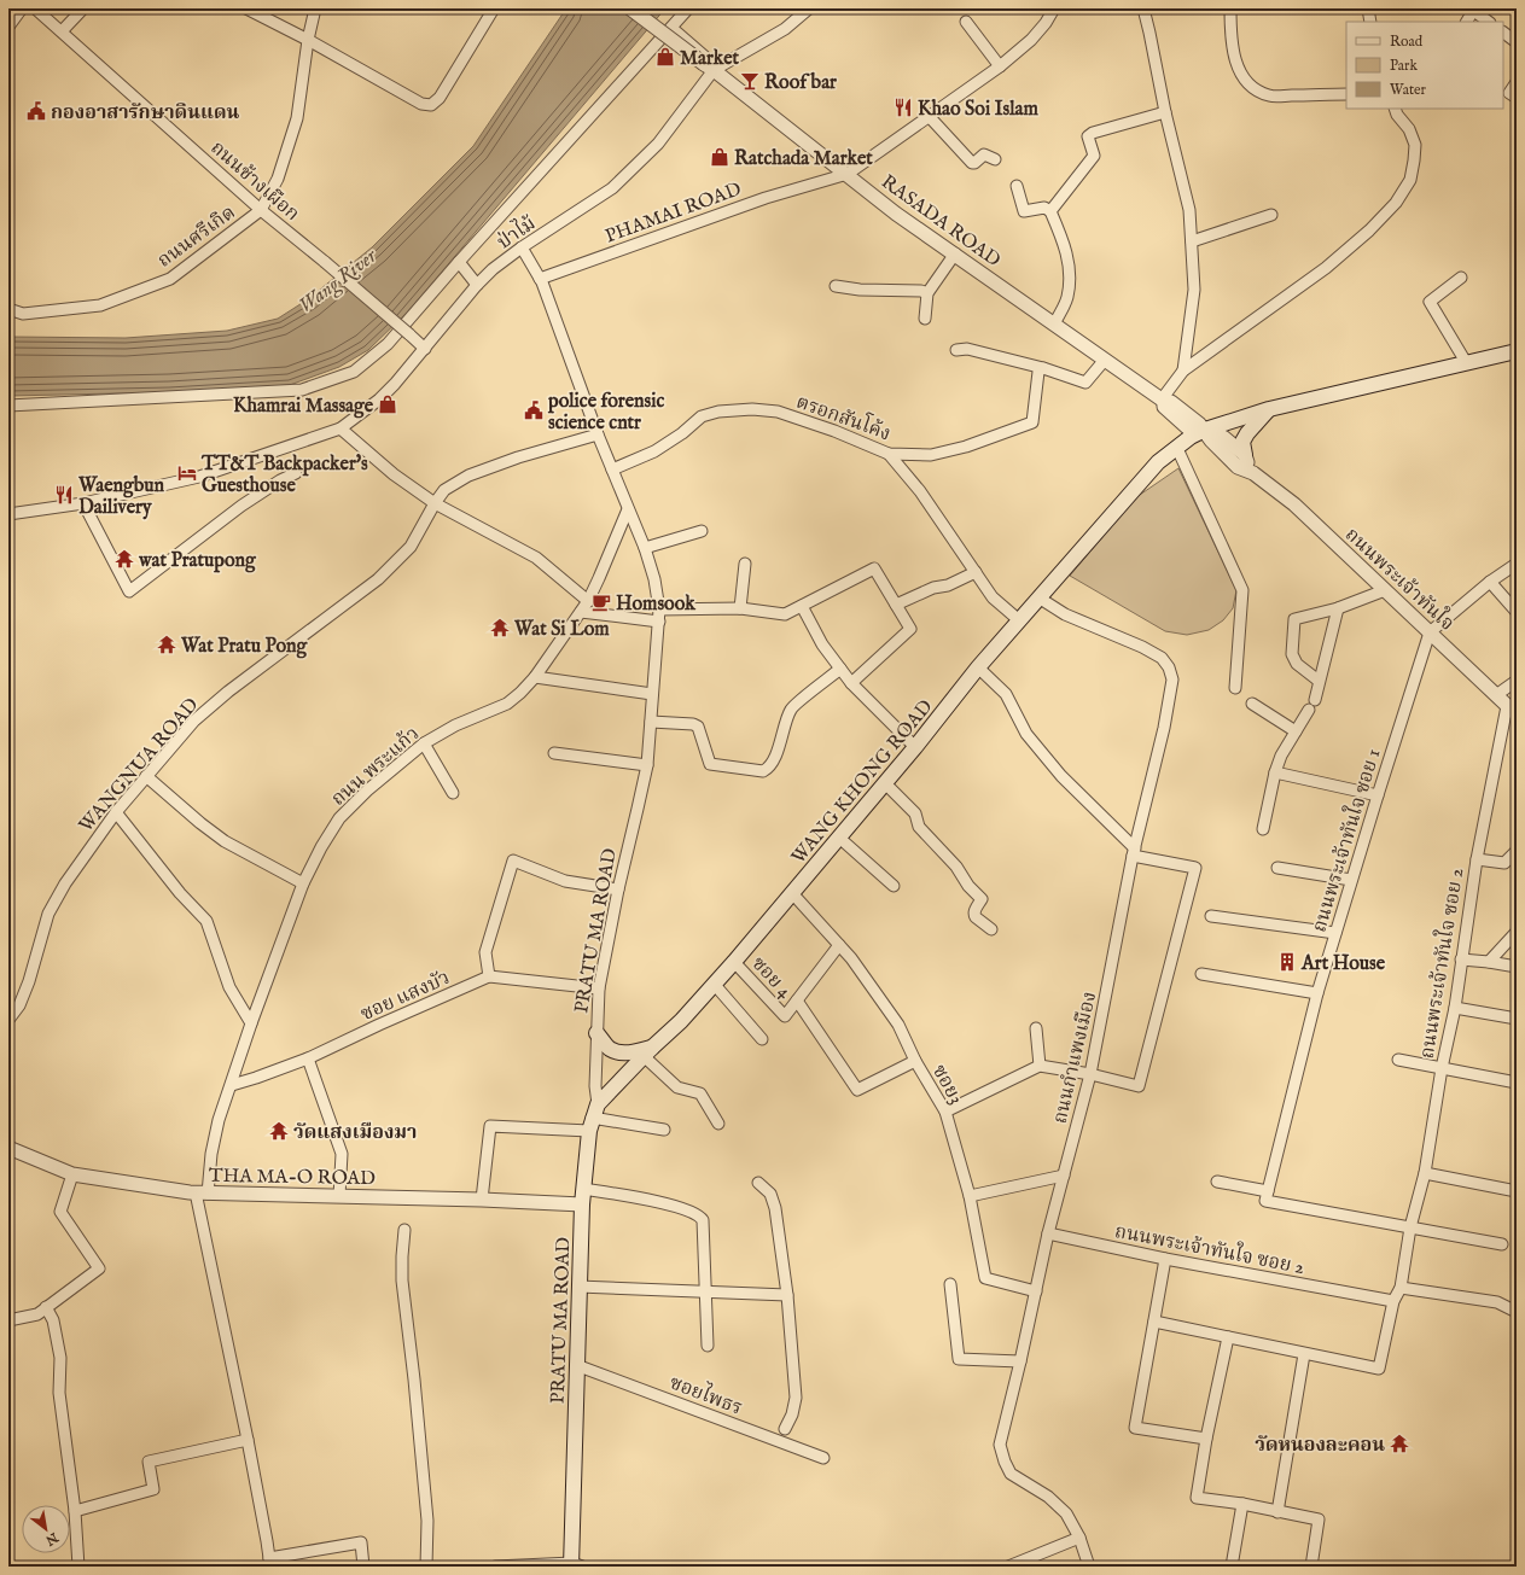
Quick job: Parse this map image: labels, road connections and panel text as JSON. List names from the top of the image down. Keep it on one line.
{"streets":{"main road":["WANG KHONG ROAD","PRATU MA ROAD"],"street":["ถนนช้างเผือก","PHAMAI ROAD","RASADA ROAD","ป่าไม้","ถนนศรีเกิด","ตรอกสันโค้ง","ถนนพระเจ้าทันใจ","WANGNUA ROAD","ถนน พระแก้ว","ถนนพระเจ้าทันใจ ซอย 1","ถนนพระเจ้าทันใจ ซอย 2","ซอย 4","ซอย แสงบัว","ถนนกำแพงเมือง","ซอย3","THA MA-O ROAD","ซอยไพธร"]},"crossings":[["ถนนช้างเผือก","ป่าไม้"],["ถนนช้างเผือก","ถนนศรีเกิด"],["PHAMAI ROAD","RASADA ROAD"],["PHAMAI ROAD","PRATU MA ROAD"],["RASADA ROAD","ป่าไม้"],["RASADA ROAD","ถนนพระเจ้าทันใจ"],["RASADA ROAD","WANG KHONG ROAD"],["ป่าไม้","PRATU MA ROAD"],["ตรอกสันโค้ง","PRATU MA ROAD"],["ถนนพระเจ้าทันใจ","WANG KHONG ROAD"],["ถนนพระเจ้าทันใจ","ถนนพระเจ้าทันใจ ซอย 1"],["ถนนพระเจ้าทันใจ","ถนนพระเจ้าทันใจ ซอย 2"],["WANGNUA ROAD","PRATU MA ROAD"],["ถนน พระแก้ว","PRATU MA ROAD"],["ถนน พระแก้ว","ซอย แสงบัว"],["ถนน พระแก้ว","THA MA-O ROAD"],["WANG KHONG ROAD","PRATU MA ROAD"],["WANG KHONG ROAD","ซอย 4"],["WANG KHONG ROAD","ถนนกำแพงเมือง"],["WANG KHONG ROAD","ซอย3"],["PRATU MA ROAD","THA MA-O ROAD"],["PRATU MA ROAD","ซอยไพธร"],["ถนนพระเจ้าทันใจ ซอย 2","ถนนกำแพงเมือง"],["ถนนกำแพงเมือง","ซอย3"]],"water":["Wang River"],"places":{"shop":["Market","Ratchada Market","Khamrai Massage"],"bar":["Roof bar"],"restaurant":["Khao Soi Islam","Waengbun Dailivery"],"public building":["กองอาสารักษาดินแดน","police forensic science cntr"],"hotel":["TT&T Backpacker's Guesthouse"],"temple":["wat Pratupong","Wat Si Lom","Wat Pratu Pong","วัดแสงเมืองมา","วัดหนองละคอน"],"cafe":["Homsook"],"building":["Art House"]},"legend":["Road","Park","Water"],"north":"bottom right"}
